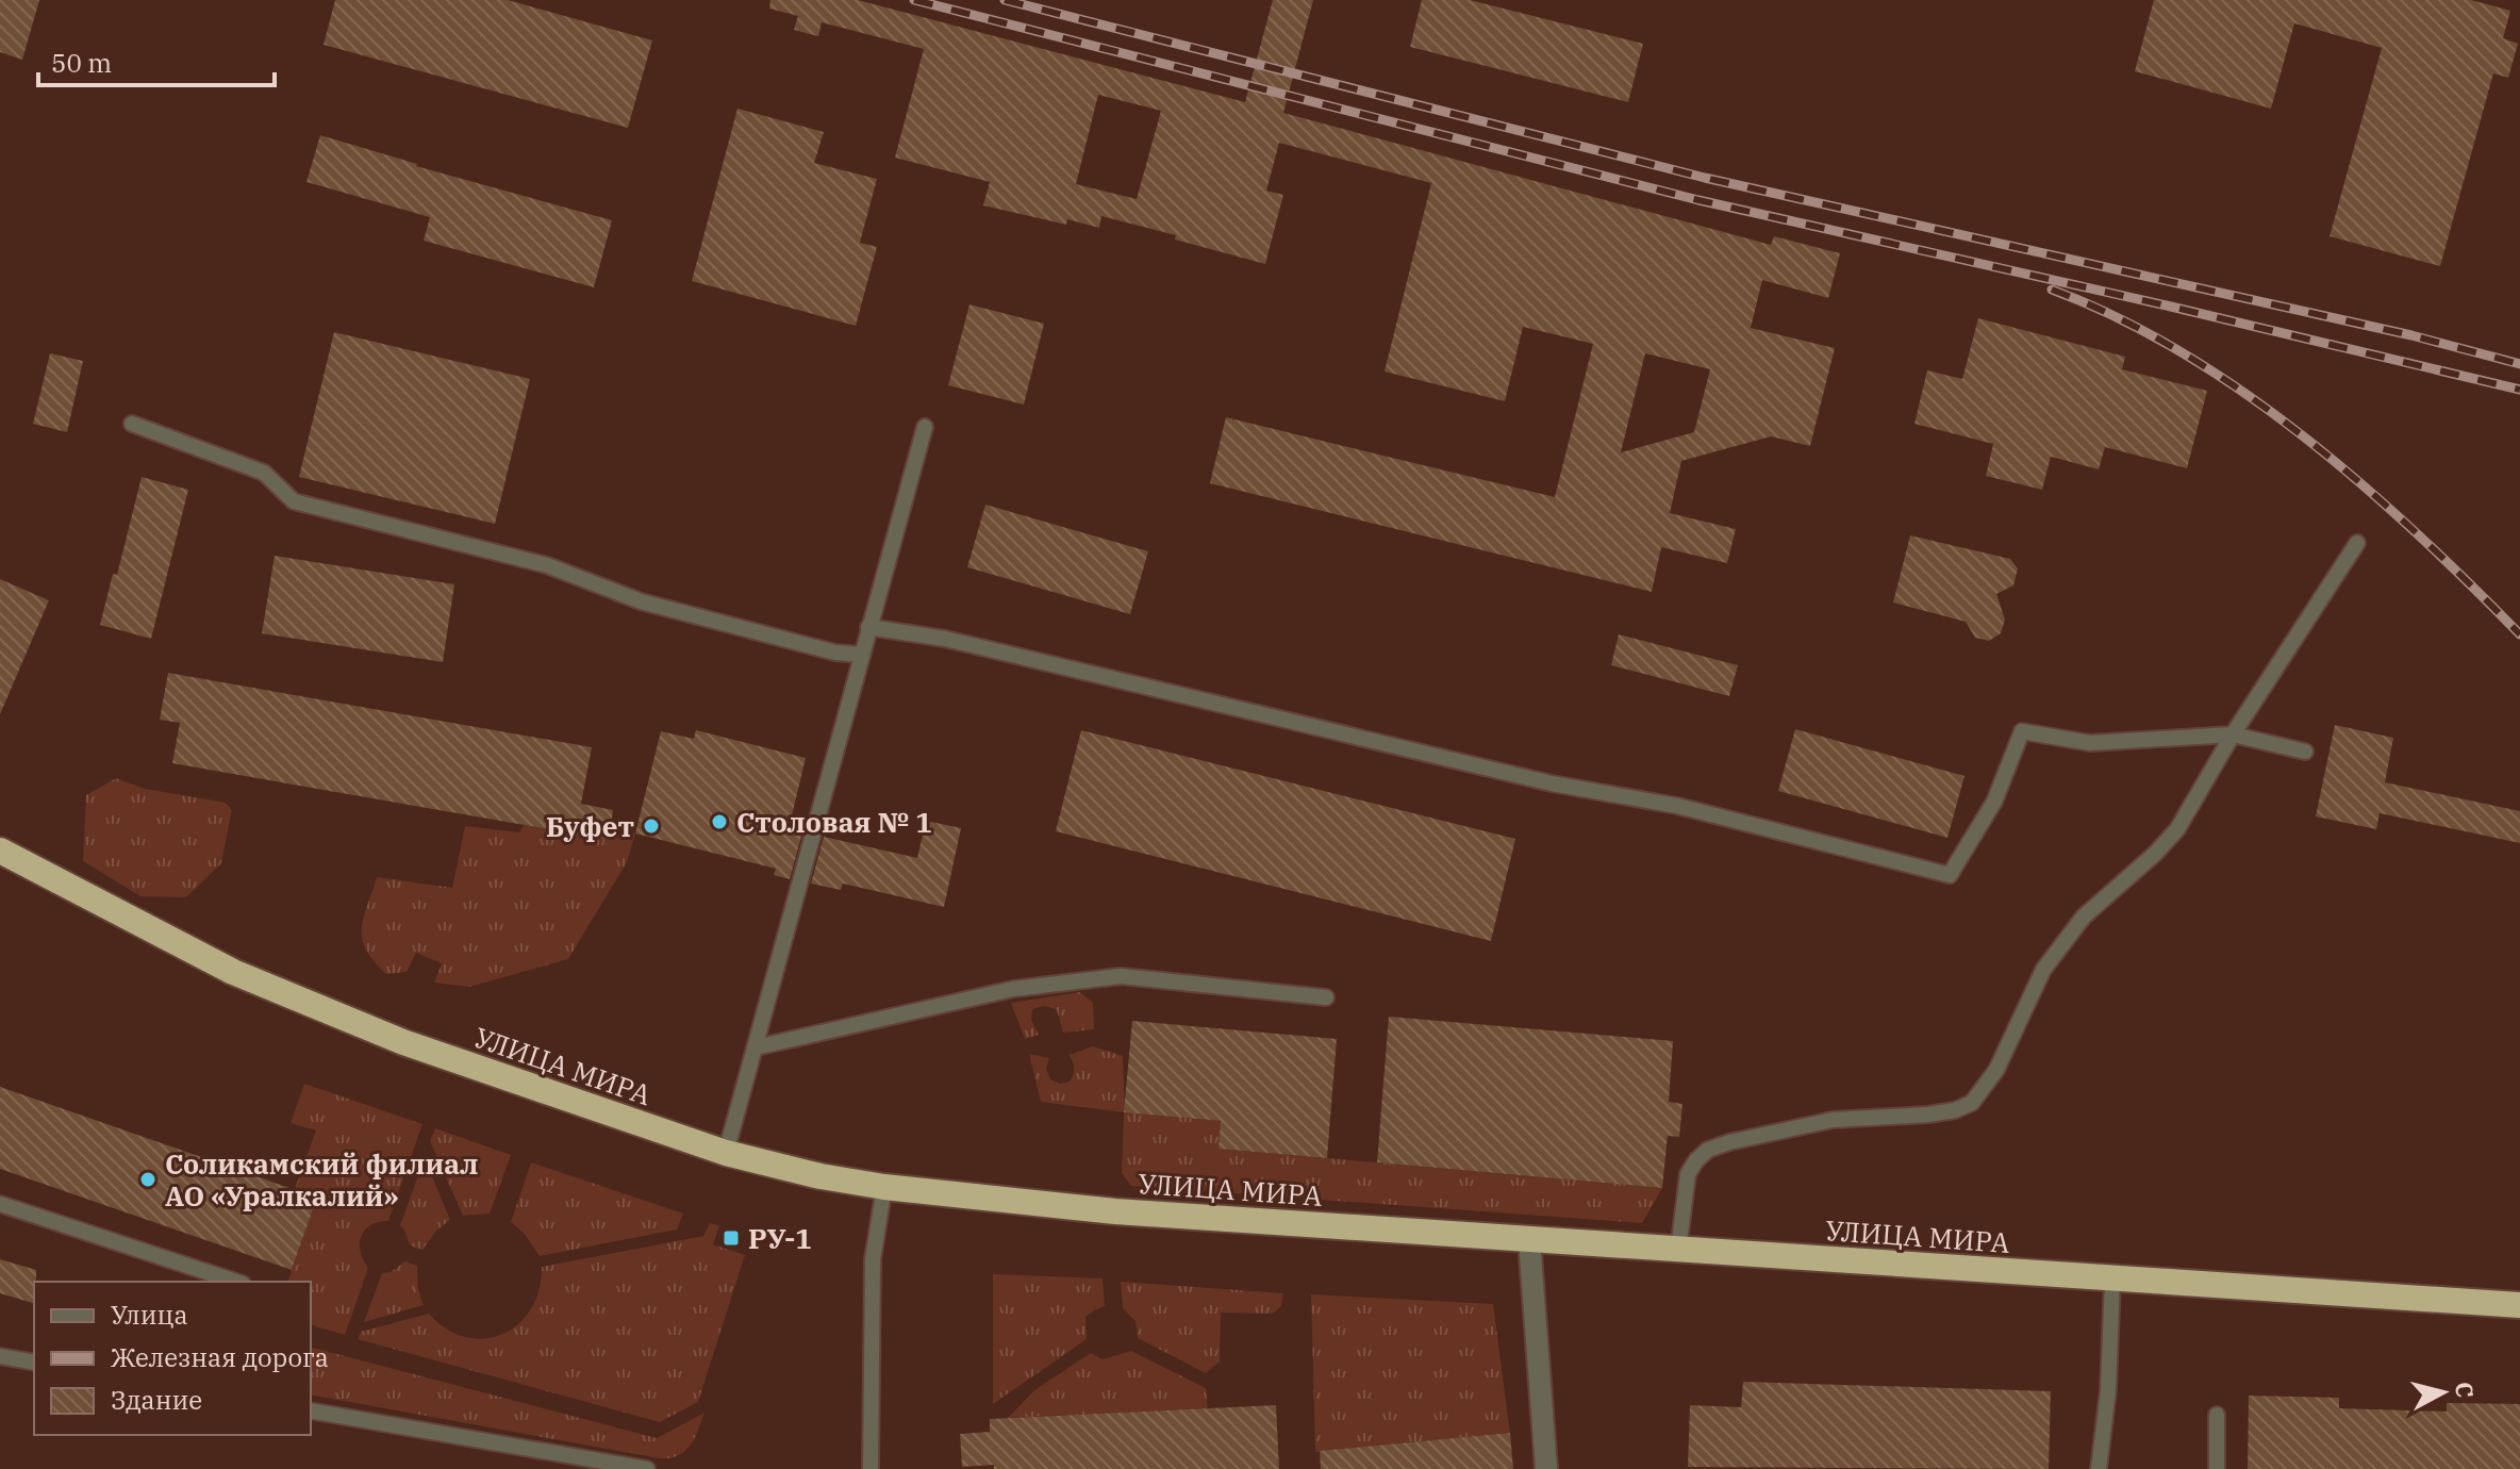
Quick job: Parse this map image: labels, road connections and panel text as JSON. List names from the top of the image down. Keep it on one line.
{"streets":{"highway":["УЛИЦА МИРА"]},"places":{"other":["Столовая № 1","Буфет","Соликамский филиал АО «Уралкалий»"],"transit":["РУ-1"]},"legend":["Улица","Железная дорога","Здание"],"scale_bar":"50 m","north":"right"}
